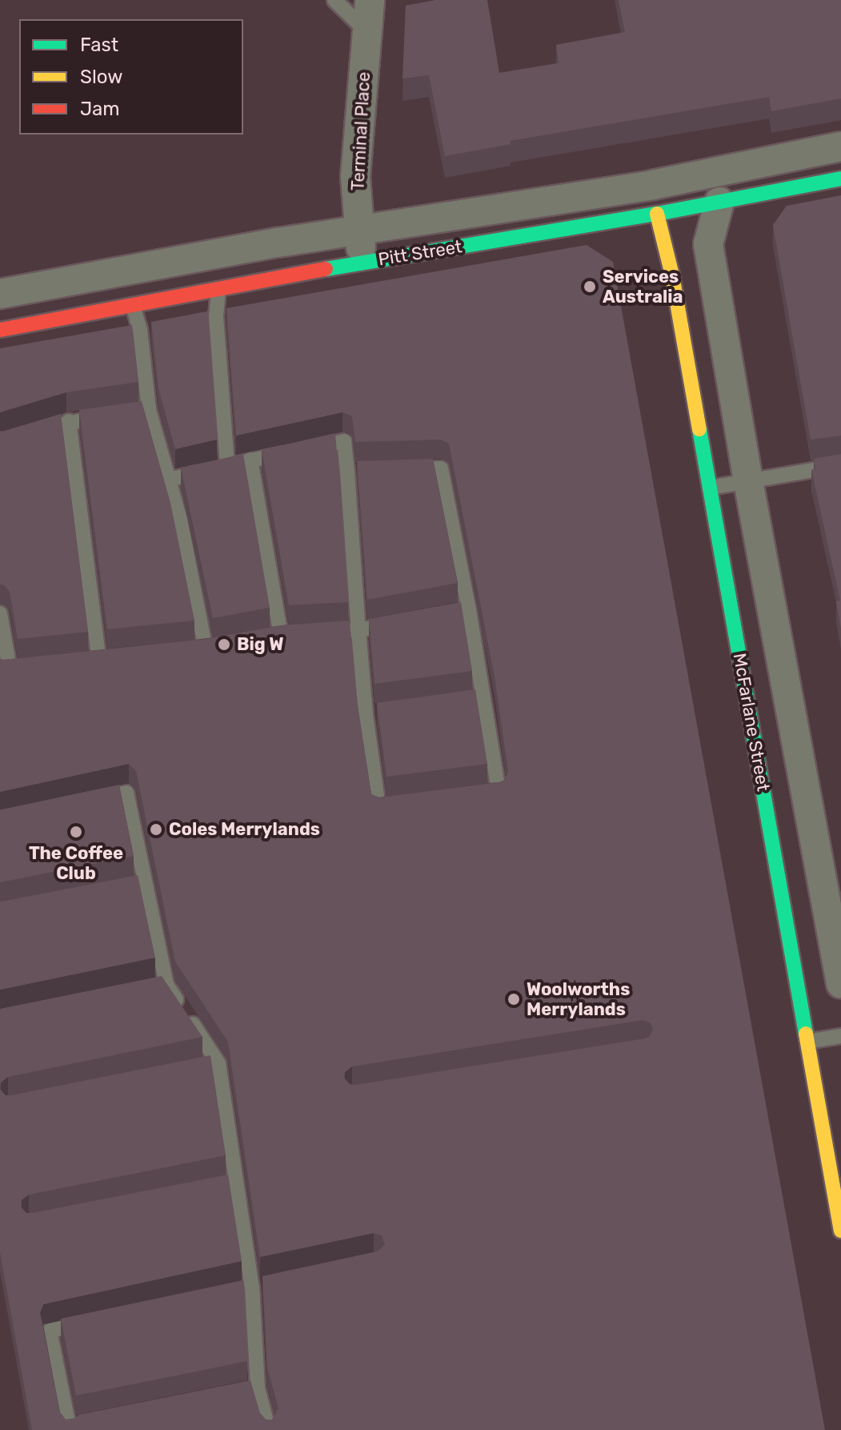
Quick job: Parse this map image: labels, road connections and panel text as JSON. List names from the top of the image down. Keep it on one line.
{"streets":{"street":["Terminal Place","Pitt Street","McFarlane Street"]},"crossings":[["Terminal Place","Pitt Street"],["Pitt Street","McFarlane Street"]],"places":["Services Australia","Big W","Coles Merrylands","The Coffee Club","Woolworths Merrylands"],"legend":["Fast","Slow","Jam"]}
